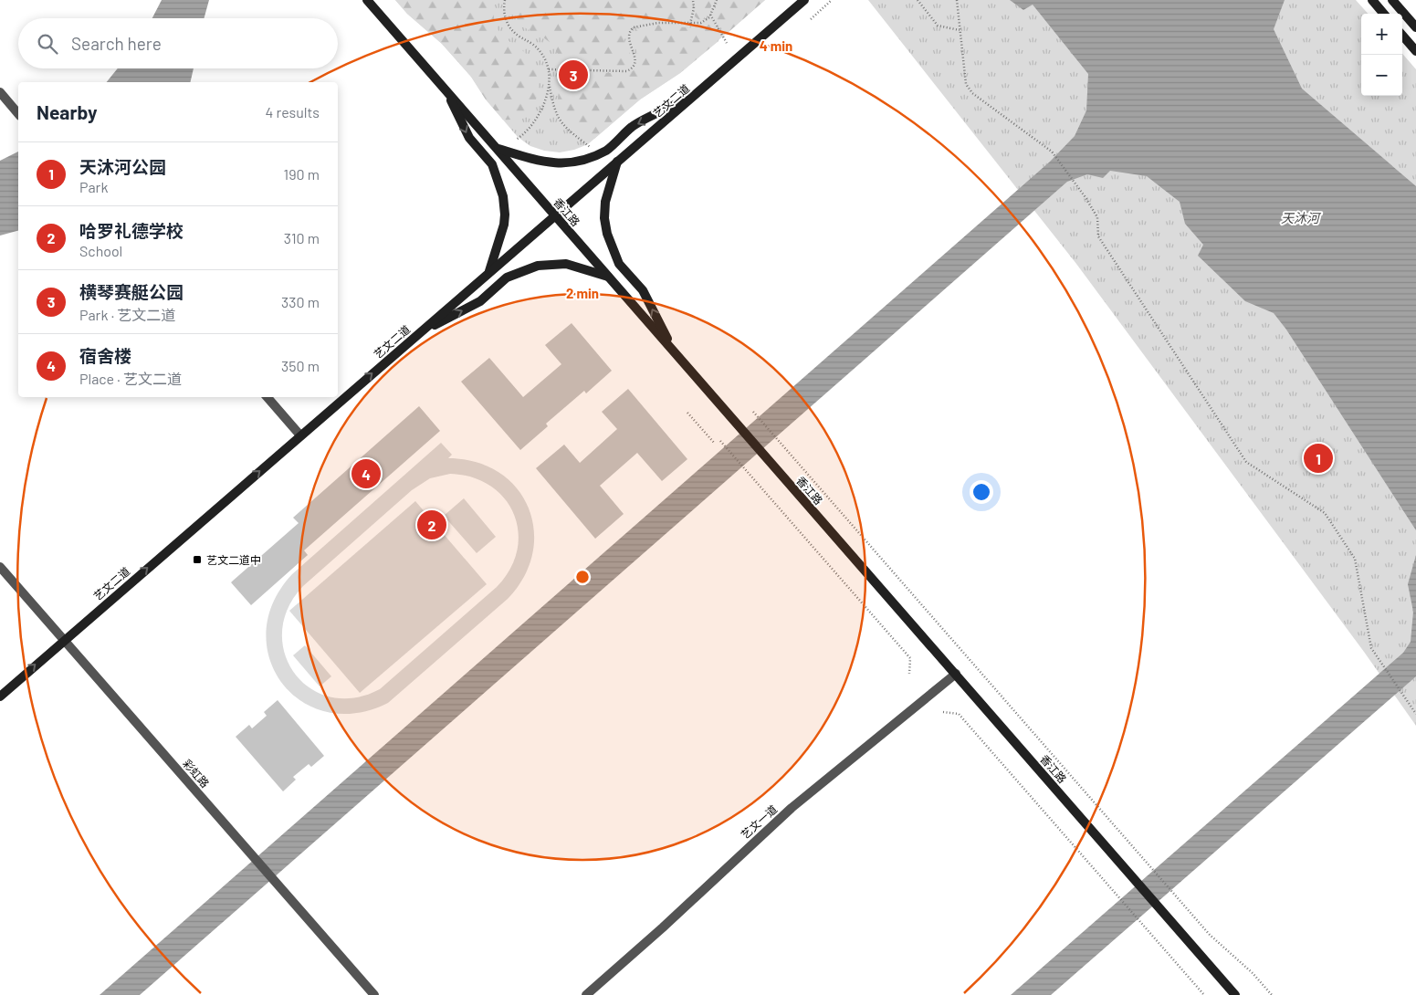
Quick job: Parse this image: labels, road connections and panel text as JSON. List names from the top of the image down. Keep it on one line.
{"streets":{"main road":["艺文二道","香江路"],"street":["彩虹路","艺文一道"]},"crossings":[["艺文二道","香江路"],["艺文二道","彩虹路"],["香江路","艺文一道"]],"one_way":["艺文二道"],"water":["天沐河"],"places":{"transit":["艺文二道中"]},"page":{"map_buttons":["+","−"],"search":"Search here","pins":["3","1","4","2"],"heading":["Nearby","4 results"],"list":[{"mark":"1","name":"天沐河公园","note":"Park","value":"190 m"},{"mark":"2","name":"哈罗礼德学校","note":"School","value":"310 m"},{"mark":"3","name":"横琴赛艇公园","note":"Park · 艺文二道","value":"330 m"},{"mark":"4","name":"宿舍楼","note":"Place · 艺文二道","value":"350 m"}]},"rings":["4 min","2 min"]}
